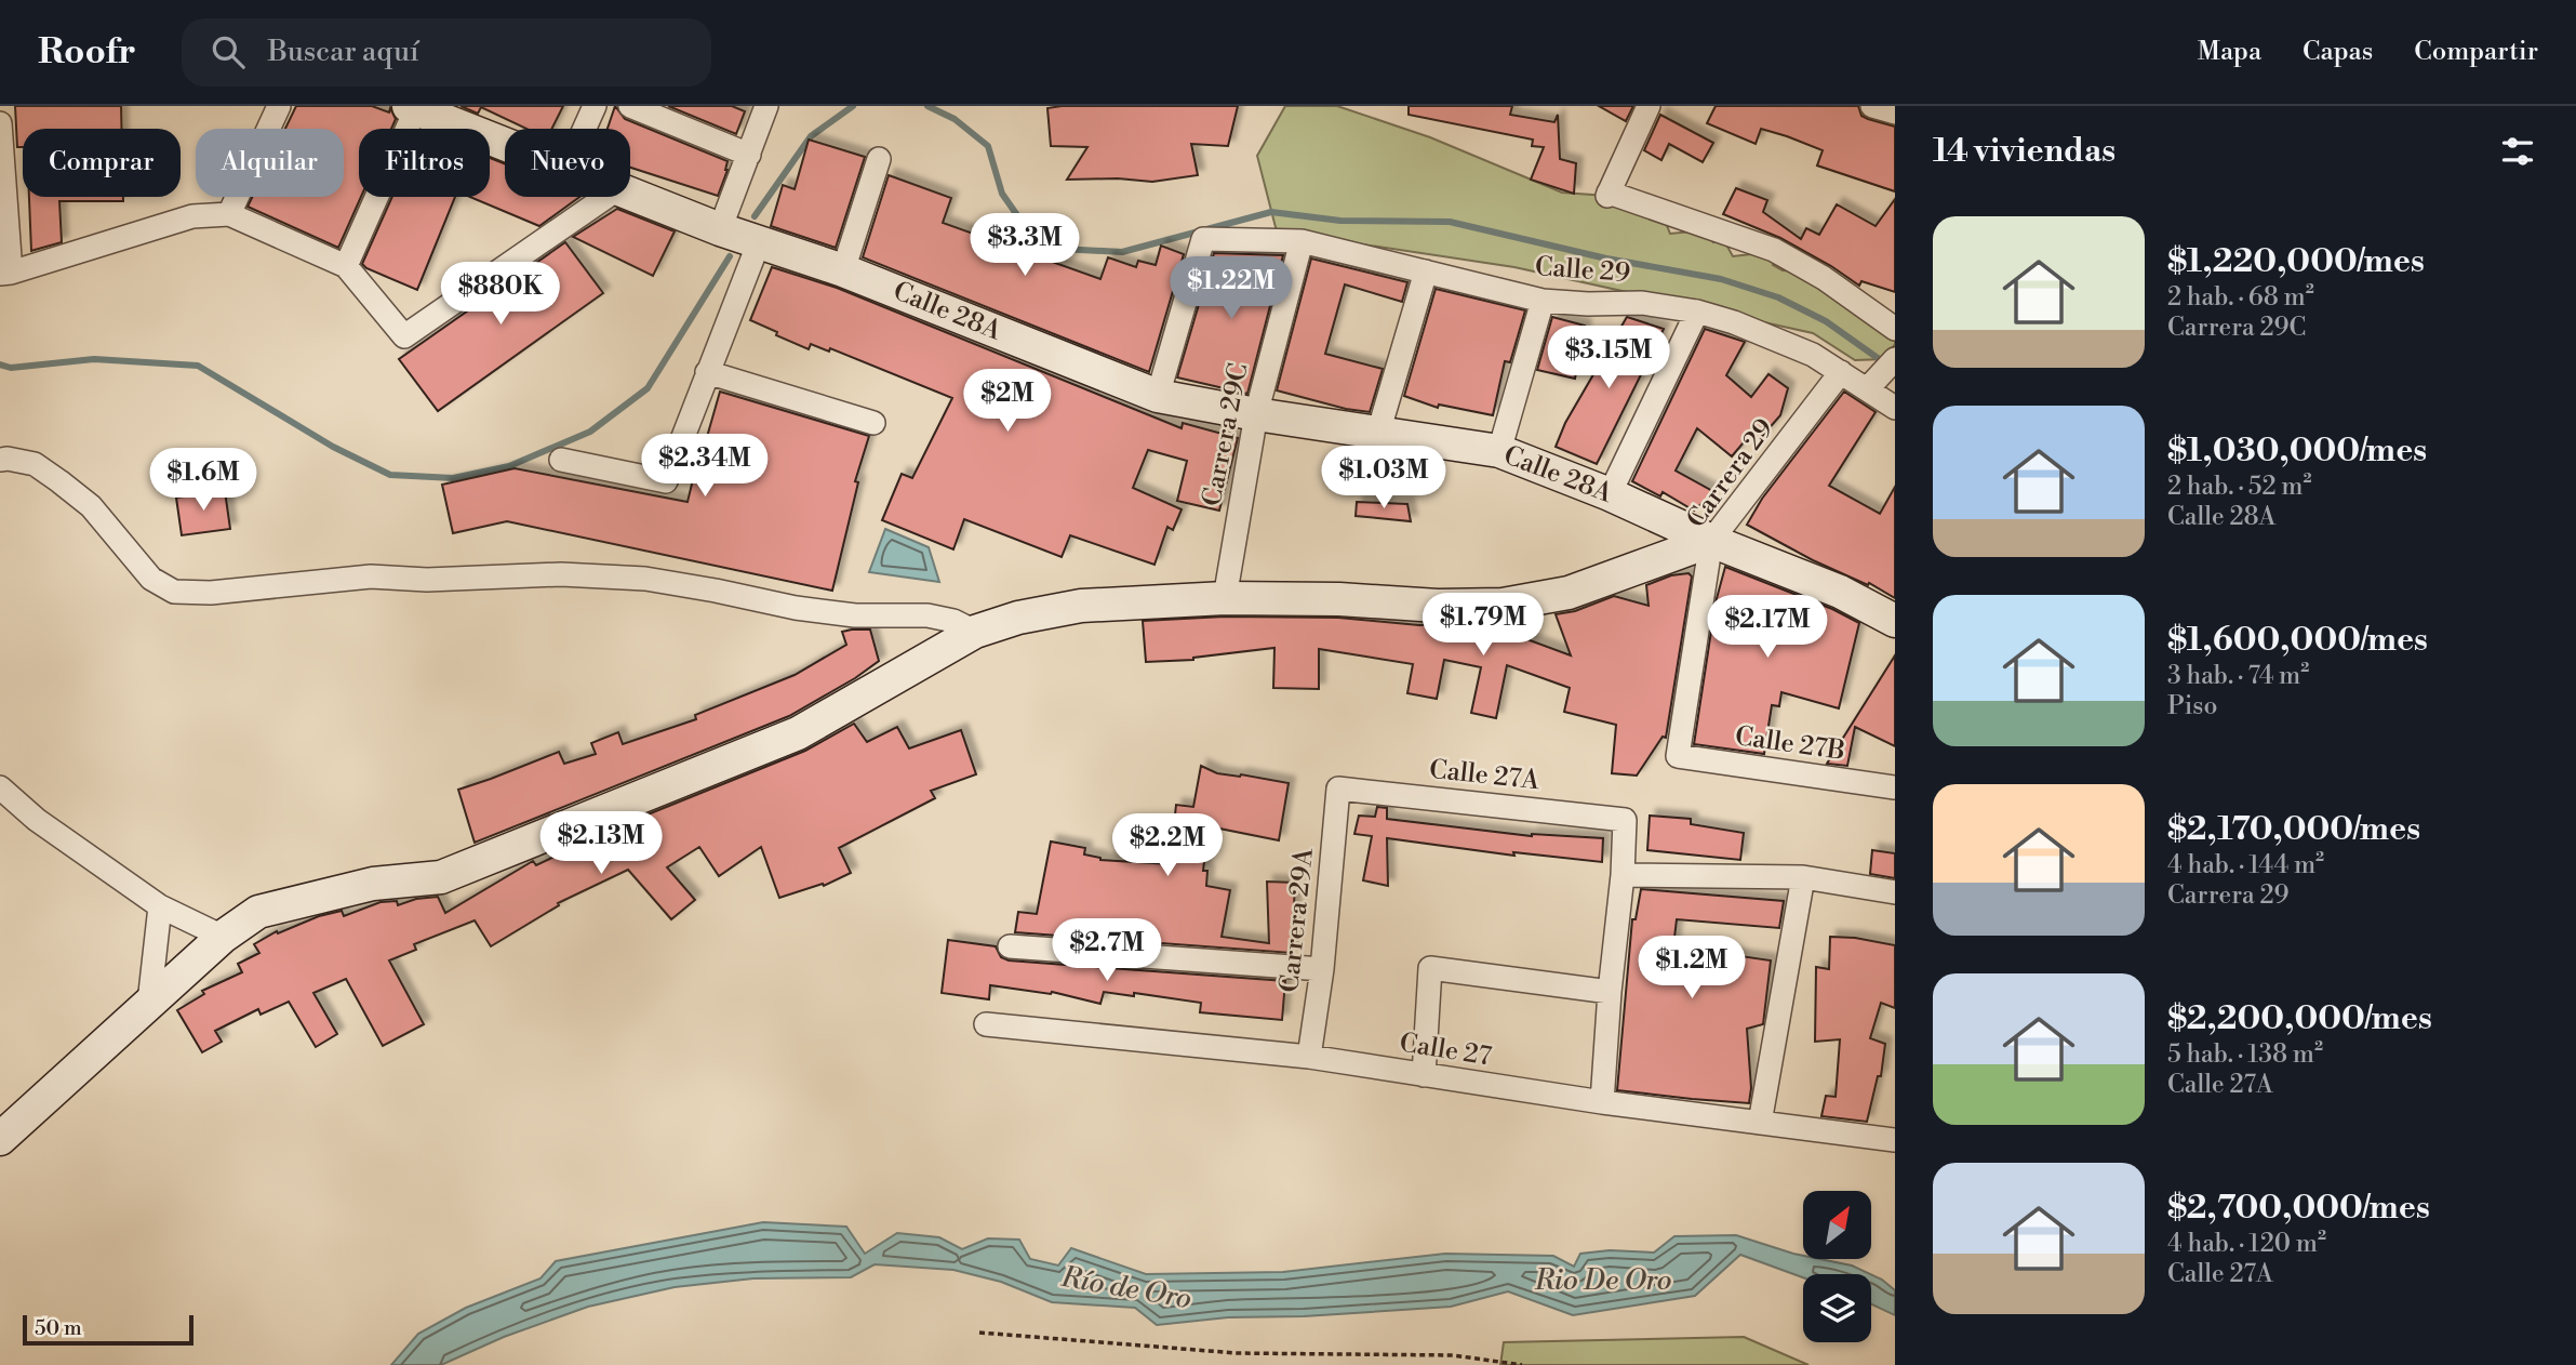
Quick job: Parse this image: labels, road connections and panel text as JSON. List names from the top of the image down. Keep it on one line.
{"streets":{"street":["Calle 29","Calle 28A","Carrera 29C","Carrera 29","Calle 27B","Calle 27A","Carrera 29A","Calle 27"]},"crossings":[["Calle 29","Calle 28A"],["Calle 29","Carrera 29C"],["Calle 29","Carrera 29"],["Calle 28A","Carrera 29C"],["Calle 28A","Carrera 29"],["Carrera 29","Calle 27B"],["Calle 27A","Carrera 29A"],["Carrera 29A","Calle 27"]],"water":["Rio De Oro","Río de Oro"],"scale_bar":"50 m","north":"top right","page":{"header":"Roofr","search":"Buscar aquí","nav":["Mapa","Capas","Compartir"],"heading":"14 viviendas","chip":["Comprar","Alquilar","Filtros","Nuevo"],"list":[{"name":"$1,220,000/mes","note":"2 hab. · 68 m² · Carrera 29C"},{"name":"$1,030,000/mes","note":"2 hab. · 52 m² · Calle 28A"},{"name":"$1,600,000/mes","note":"3 hab. · 74 m² · Piso"},{"name":"$2,170,000/mes","note":"4 hab. · 144 m² · Carrera 29"},{"name":"$2,200,000/mes","note":"5 hab. · 138 m² · Calle 27A"},{"name":"$2,700,000/mes","note":"4 hab. · 120 m² · Calle 27A"}],"price":["$3.3M","$1.22M","$880K","$3.15M","$2M","$2.34M","$1.03M","$1.6M","$1.79M","$2.17M","$2.13M","$2.2M","$2.7M","$1.2M"],"scale":"50 m"}}
